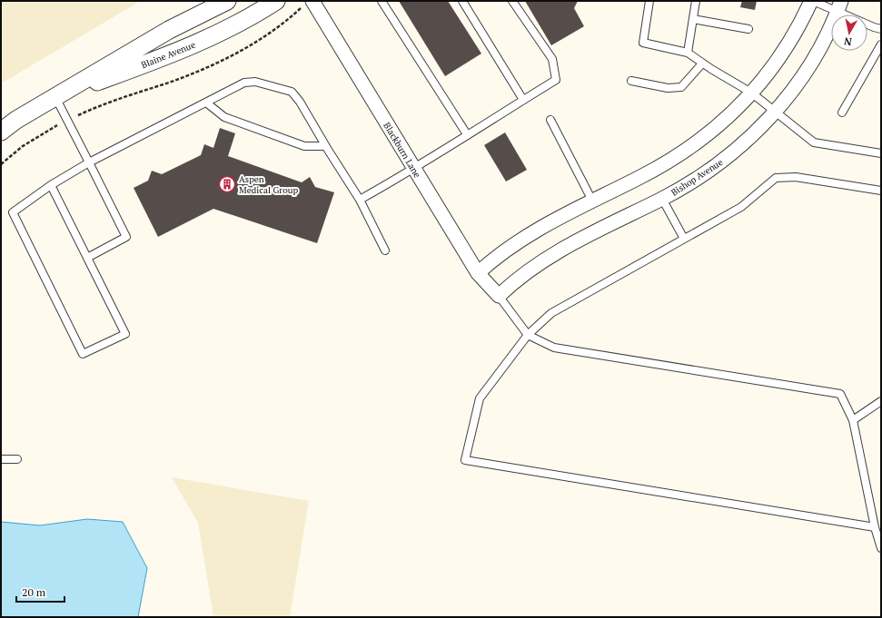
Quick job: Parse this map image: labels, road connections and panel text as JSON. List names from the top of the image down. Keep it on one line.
{"streets":{"street":["Blaine Avenue","Blackburn Lane","Bishop Avenue"]},"crossings":[["Blackburn Lane","Bishop Avenue"]],"places":{"building":["Aspen Medical Group"]},"scale_bar":"20 m","north":"bottom"}
